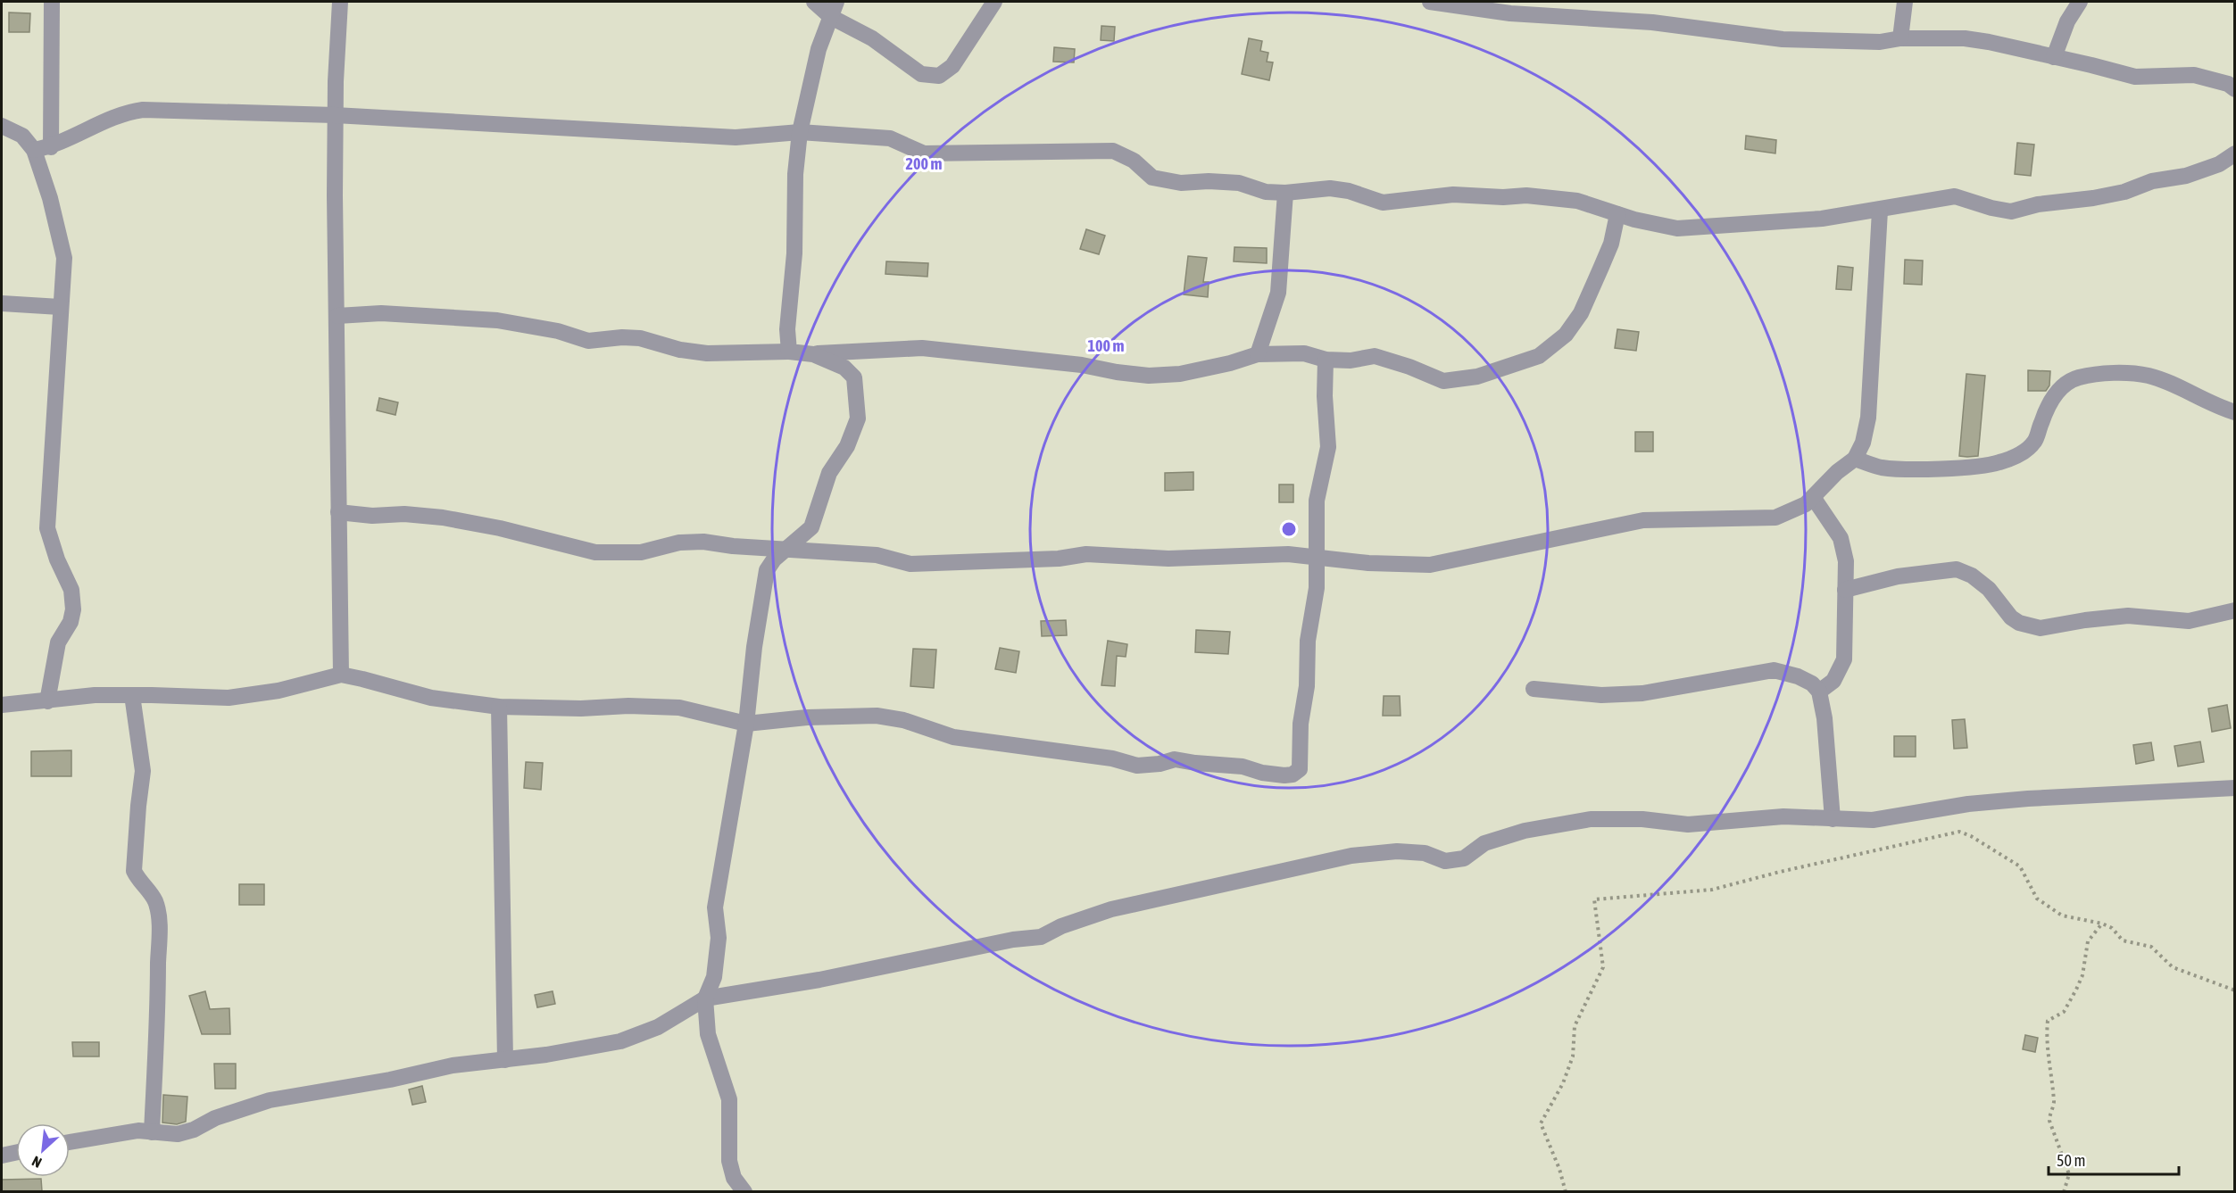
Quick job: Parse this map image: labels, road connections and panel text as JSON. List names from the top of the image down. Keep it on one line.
{"scale_bar":"50 m","north":"bottom left","rings":["200 m","100 m"]}
